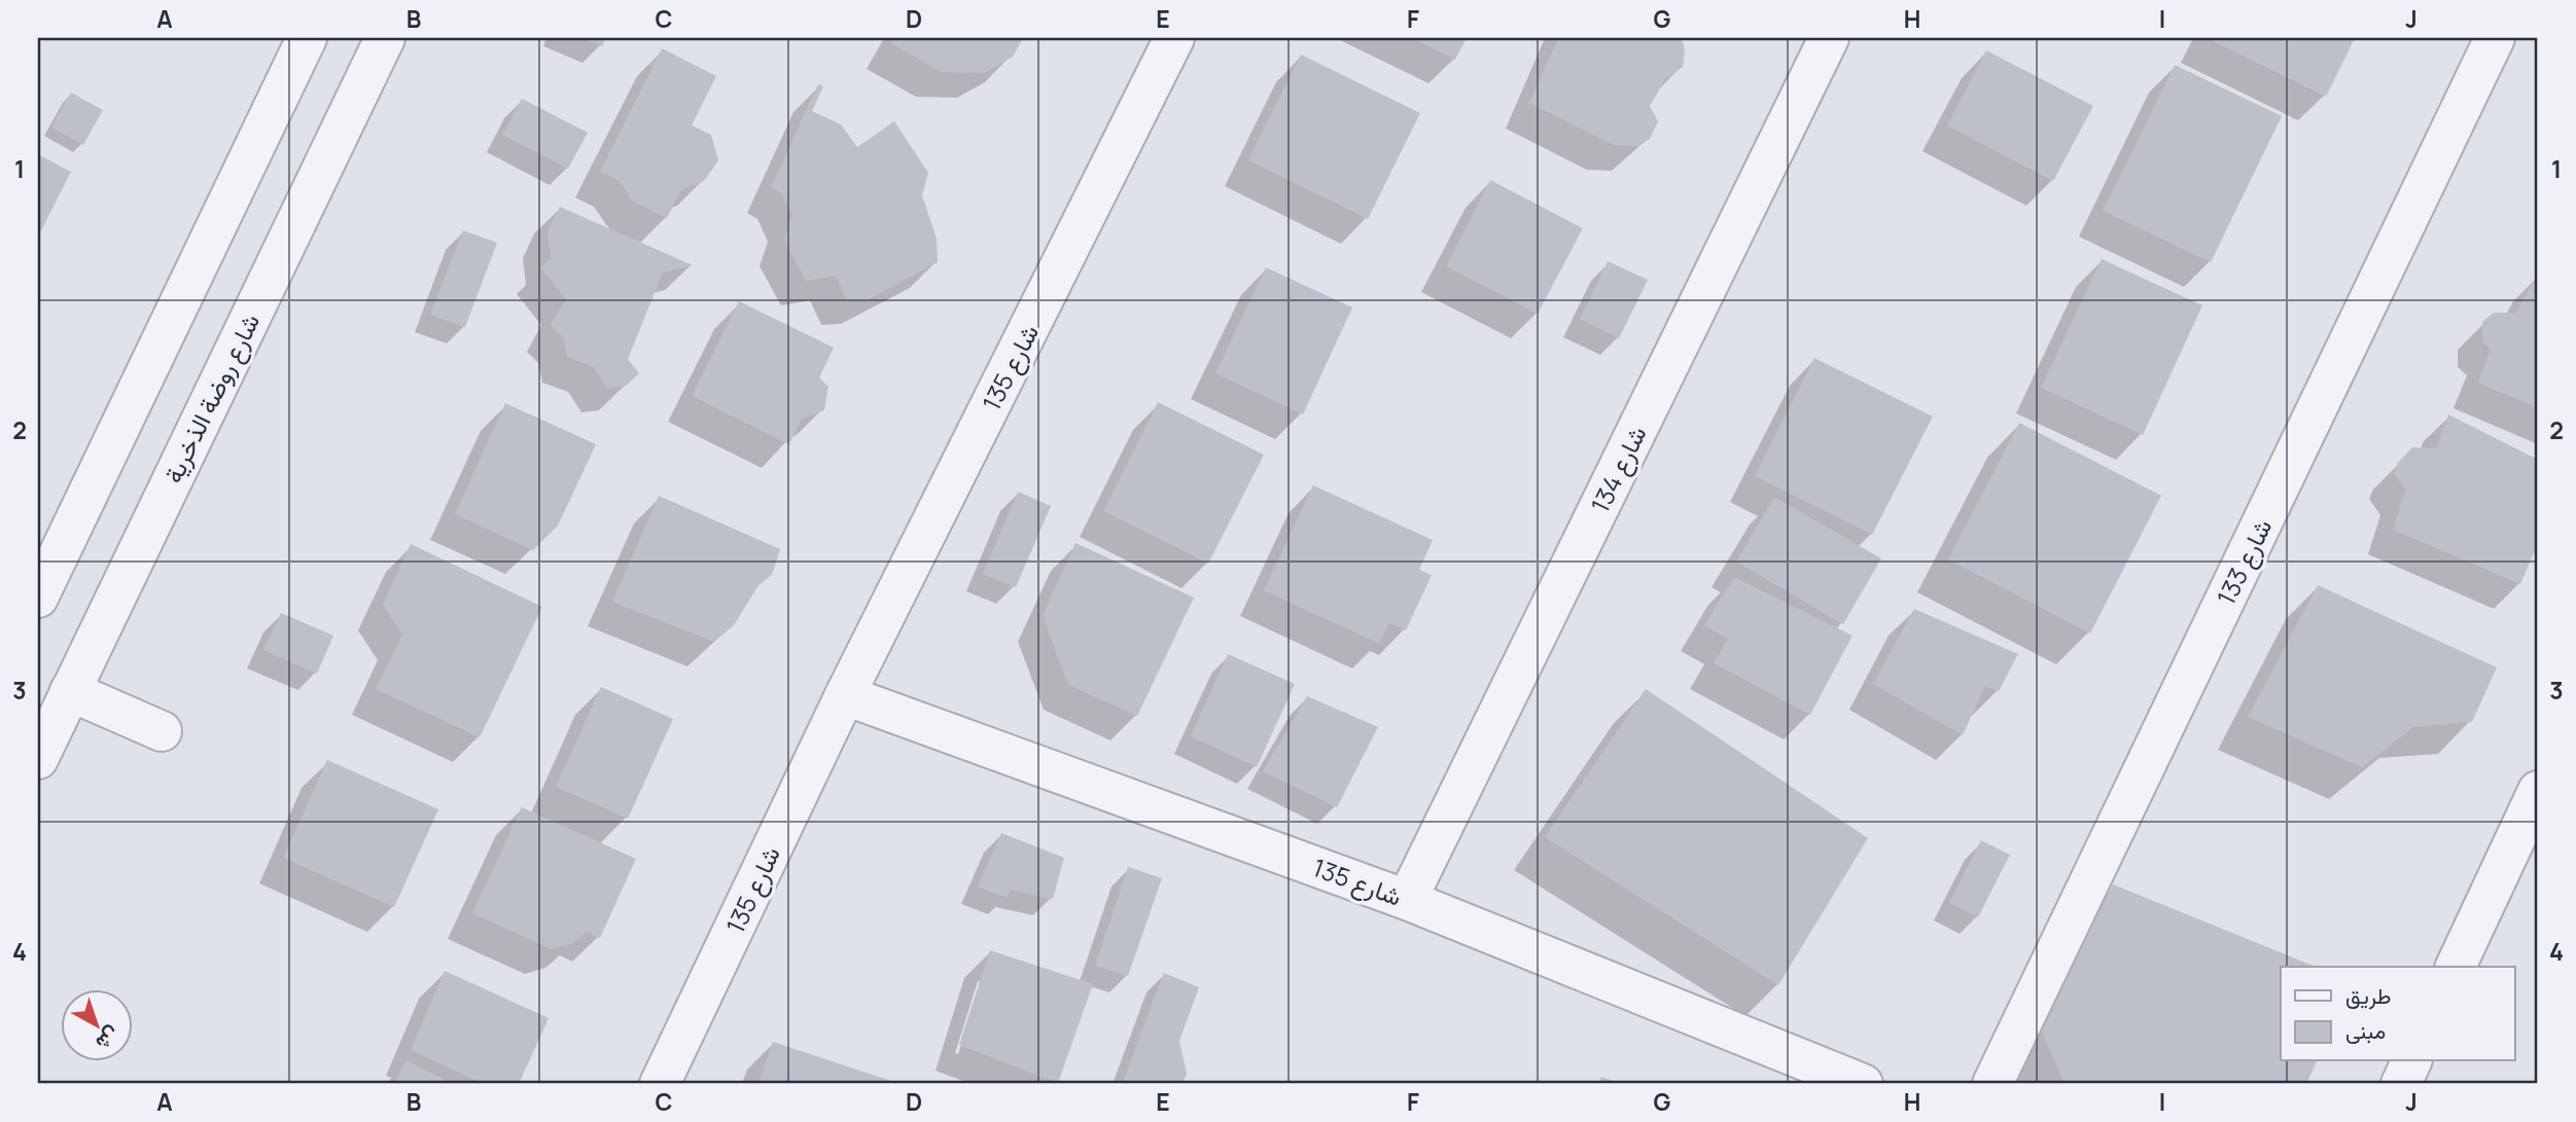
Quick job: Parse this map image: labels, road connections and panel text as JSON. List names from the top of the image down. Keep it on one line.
{"streets":{"street":["شارع 135","شارع روضة الذخرية","شارع 134","شارع 133"]},"crossings":[["شارع 135","شارع 134"]],"legend":["طريق","مبنى"],"north":"bottom right","grid":{"columns":["A","B","C","D","E","F","G","H","I","J"],"rows":["1","2","3","4"]}}
